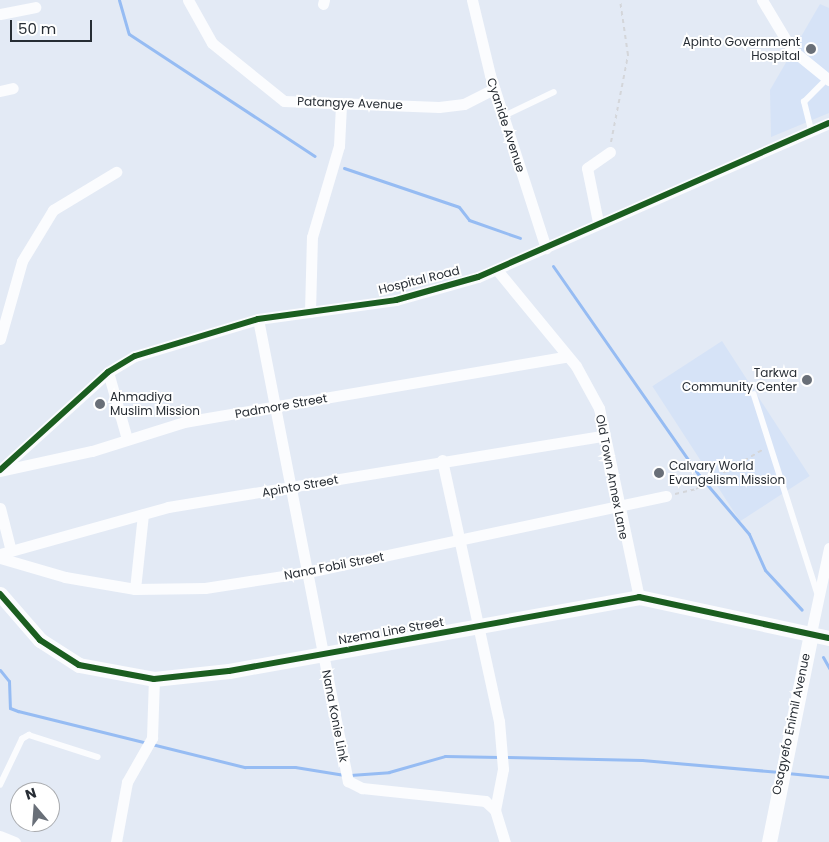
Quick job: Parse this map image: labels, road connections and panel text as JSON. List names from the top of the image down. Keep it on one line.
{"streets":{"street":["Patangye Avenue","Cyanide Avenue","Hospital Road","Padmore Street","Old Town Annex Lane","Apinto Street","Nana Fobil Street","Nzema Line Street","Nana Konie Link","Osagyefo Enimil Avenue"]},"crossings":[["Patangye Avenue","Cyanide Avenue"],["Cyanide Avenue","Hospital Road"],["Hospital Road","Padmore Street"],["Hospital Road","Old Town Annex Lane"],["Hospital Road","Nana Konie Link"],["Padmore Street","Old Town Annex Lane"],["Padmore Street","Nana Konie Link"],["Old Town Annex Lane","Apinto Street"],["Old Town Annex Lane","Nana Fobil Street"],["Old Town Annex Lane","Nzema Line Street"],["Apinto Street","Nana Konie Link"],["Nana Fobil Street","Nana Konie Link"],["Nzema Line Street","Nana Konie Link"],["Nzema Line Street","Osagyefo Enimil Avenue"]],"places":["Apinto Government Hospital","Tarkwa Community Center","Ahmadiya Muslim Mission","Calvary World Evangelism Mission"],"scale_bar":"50 m","north":"top"}
